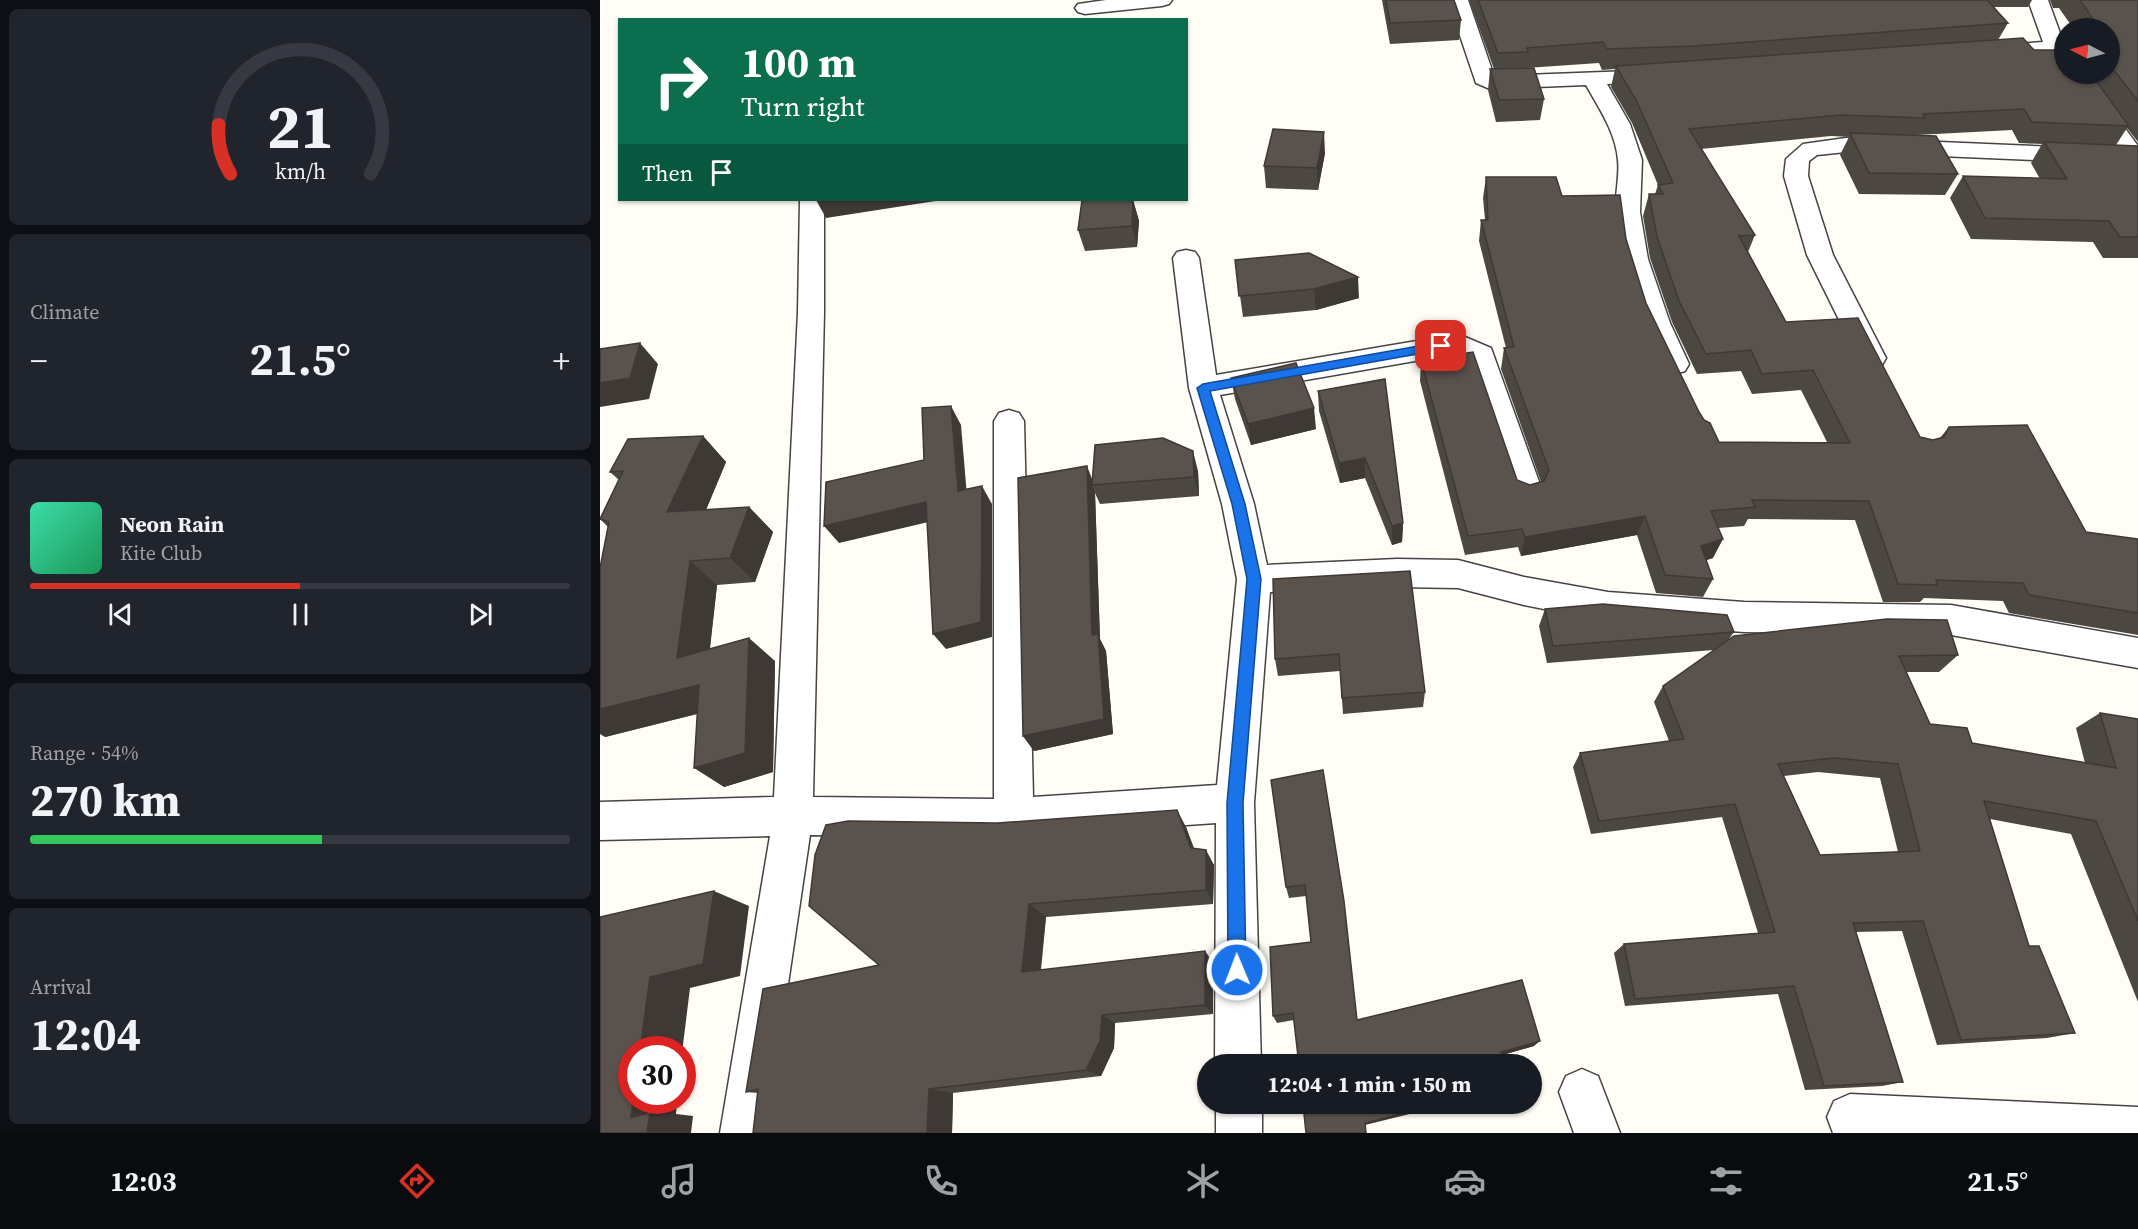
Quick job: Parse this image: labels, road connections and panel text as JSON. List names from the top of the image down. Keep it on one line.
{"north":"left","page":{"turn":["100 m","Turn right"],"then":"Then","tile":["Climate",["Range · 54%","270 km"],["Arrival","12:04"]],"heat":["−","21.5°","+"],"song":["Neon Rain","Kite Club"],"limit":"30","trip":"12:04 · 1 min · 150 m","tabs":["12:03","21.5°"],"gauge":["21","km/h"]}}
